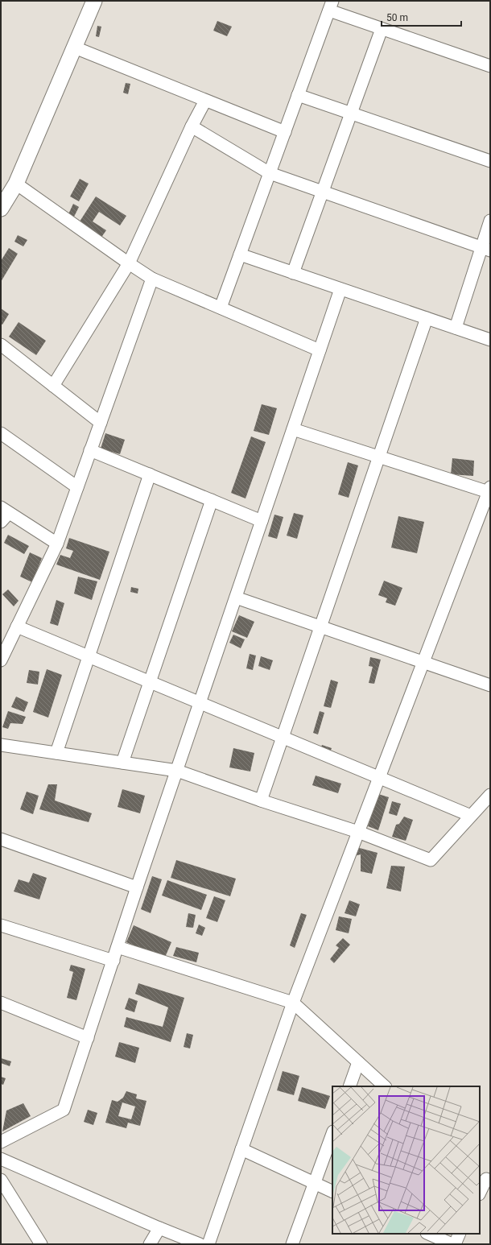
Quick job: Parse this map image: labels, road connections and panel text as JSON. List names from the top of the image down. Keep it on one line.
{"scale_bar":"50 m"}
